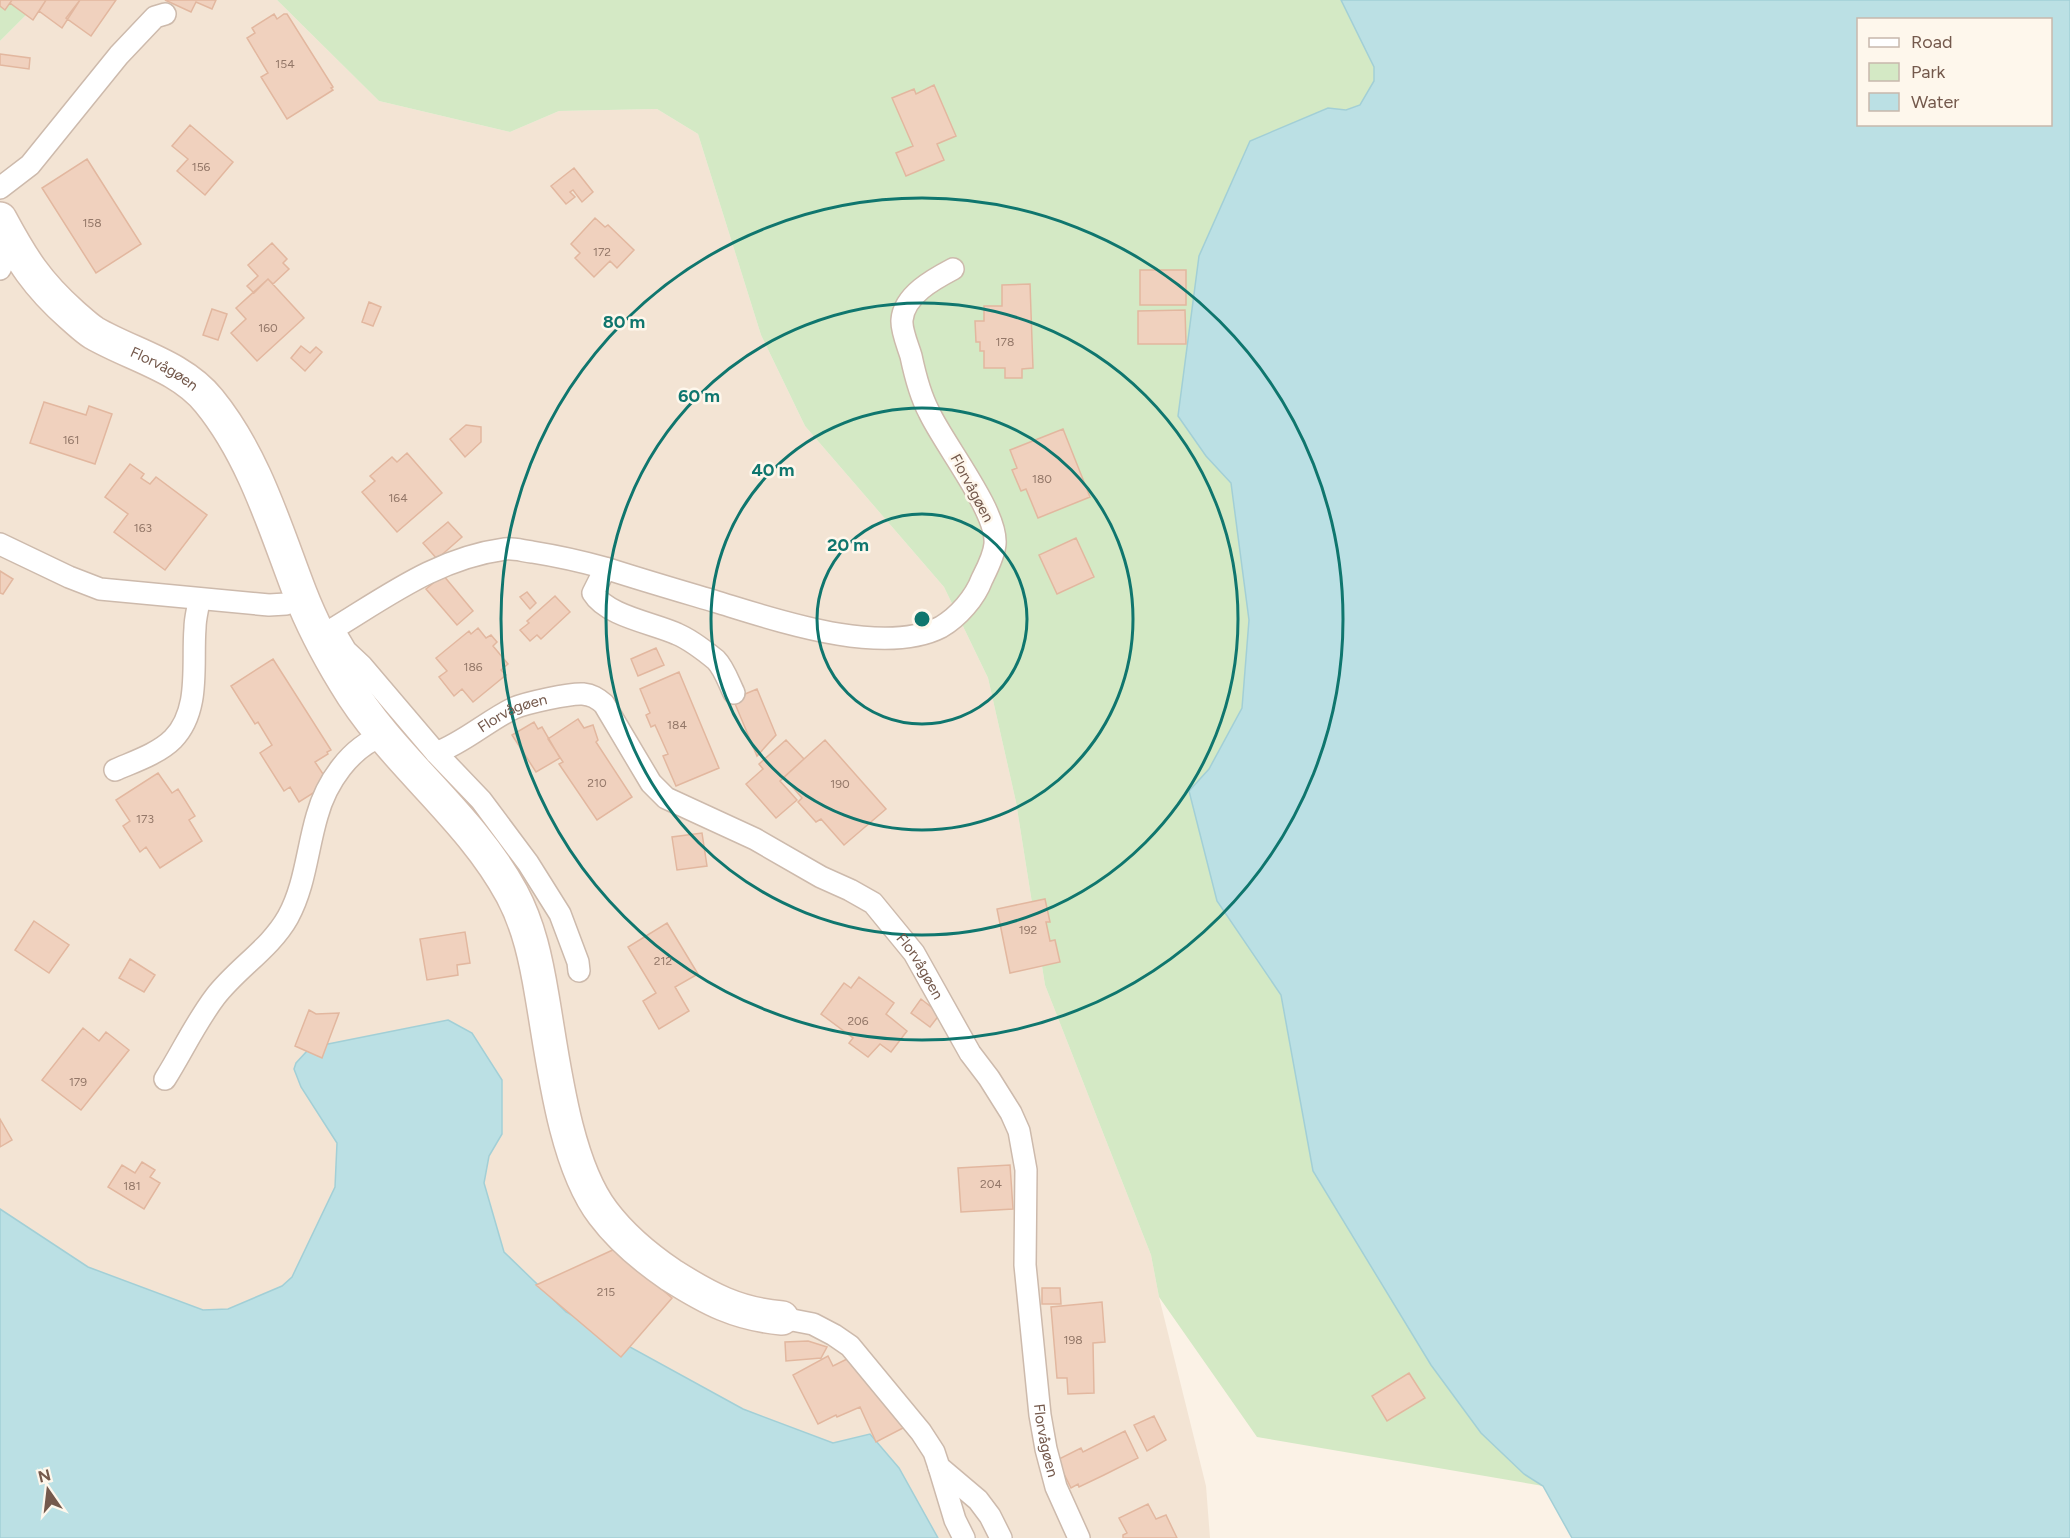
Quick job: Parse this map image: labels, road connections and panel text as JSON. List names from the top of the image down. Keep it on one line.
{"streets":{"street":["Florvågøen"]},"house_numbers":["154","156","158","172","160","178","161","180","164","163","186","184","210","190","173","192","212","206","179","204","181","215","198"],"legend":["Road","Park","Water"],"north":"top","rings":["80 m","60 m","40 m","20 m"]}
